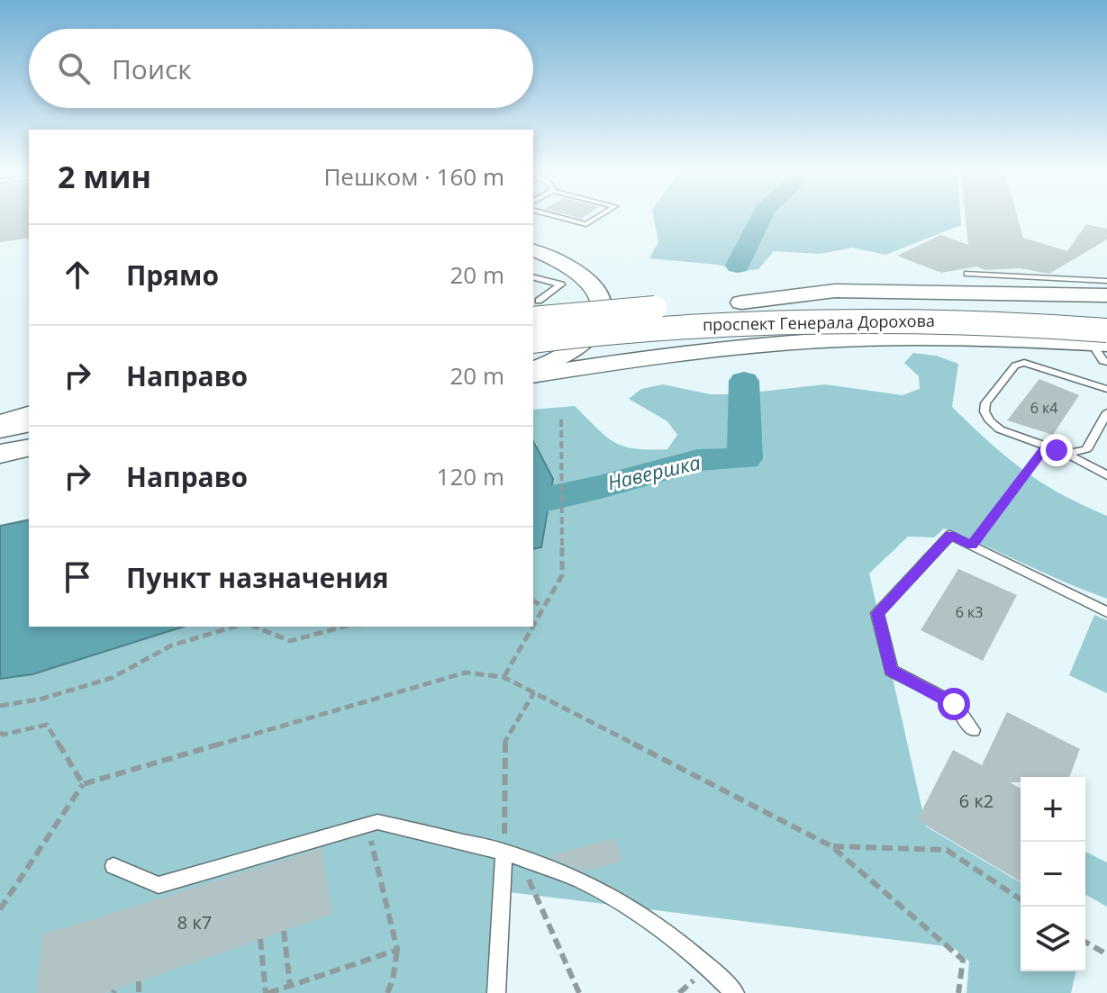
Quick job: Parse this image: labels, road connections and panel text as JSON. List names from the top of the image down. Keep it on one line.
{"streets":{"main road":["проспект Генерала Дорохова"]},"water":["Навершка"],"house_numbers":["6 к4","6 к3","6 к2","8 к7"],"page":{"search":"Поиск","heading":["2 мин","Пешком · 160 m"],"list":[["Прямо","20 m"],["Направо","20 m"],["Направо","120 m"],"Пункт назначения"],"map_buttons":["+","−"]}}
